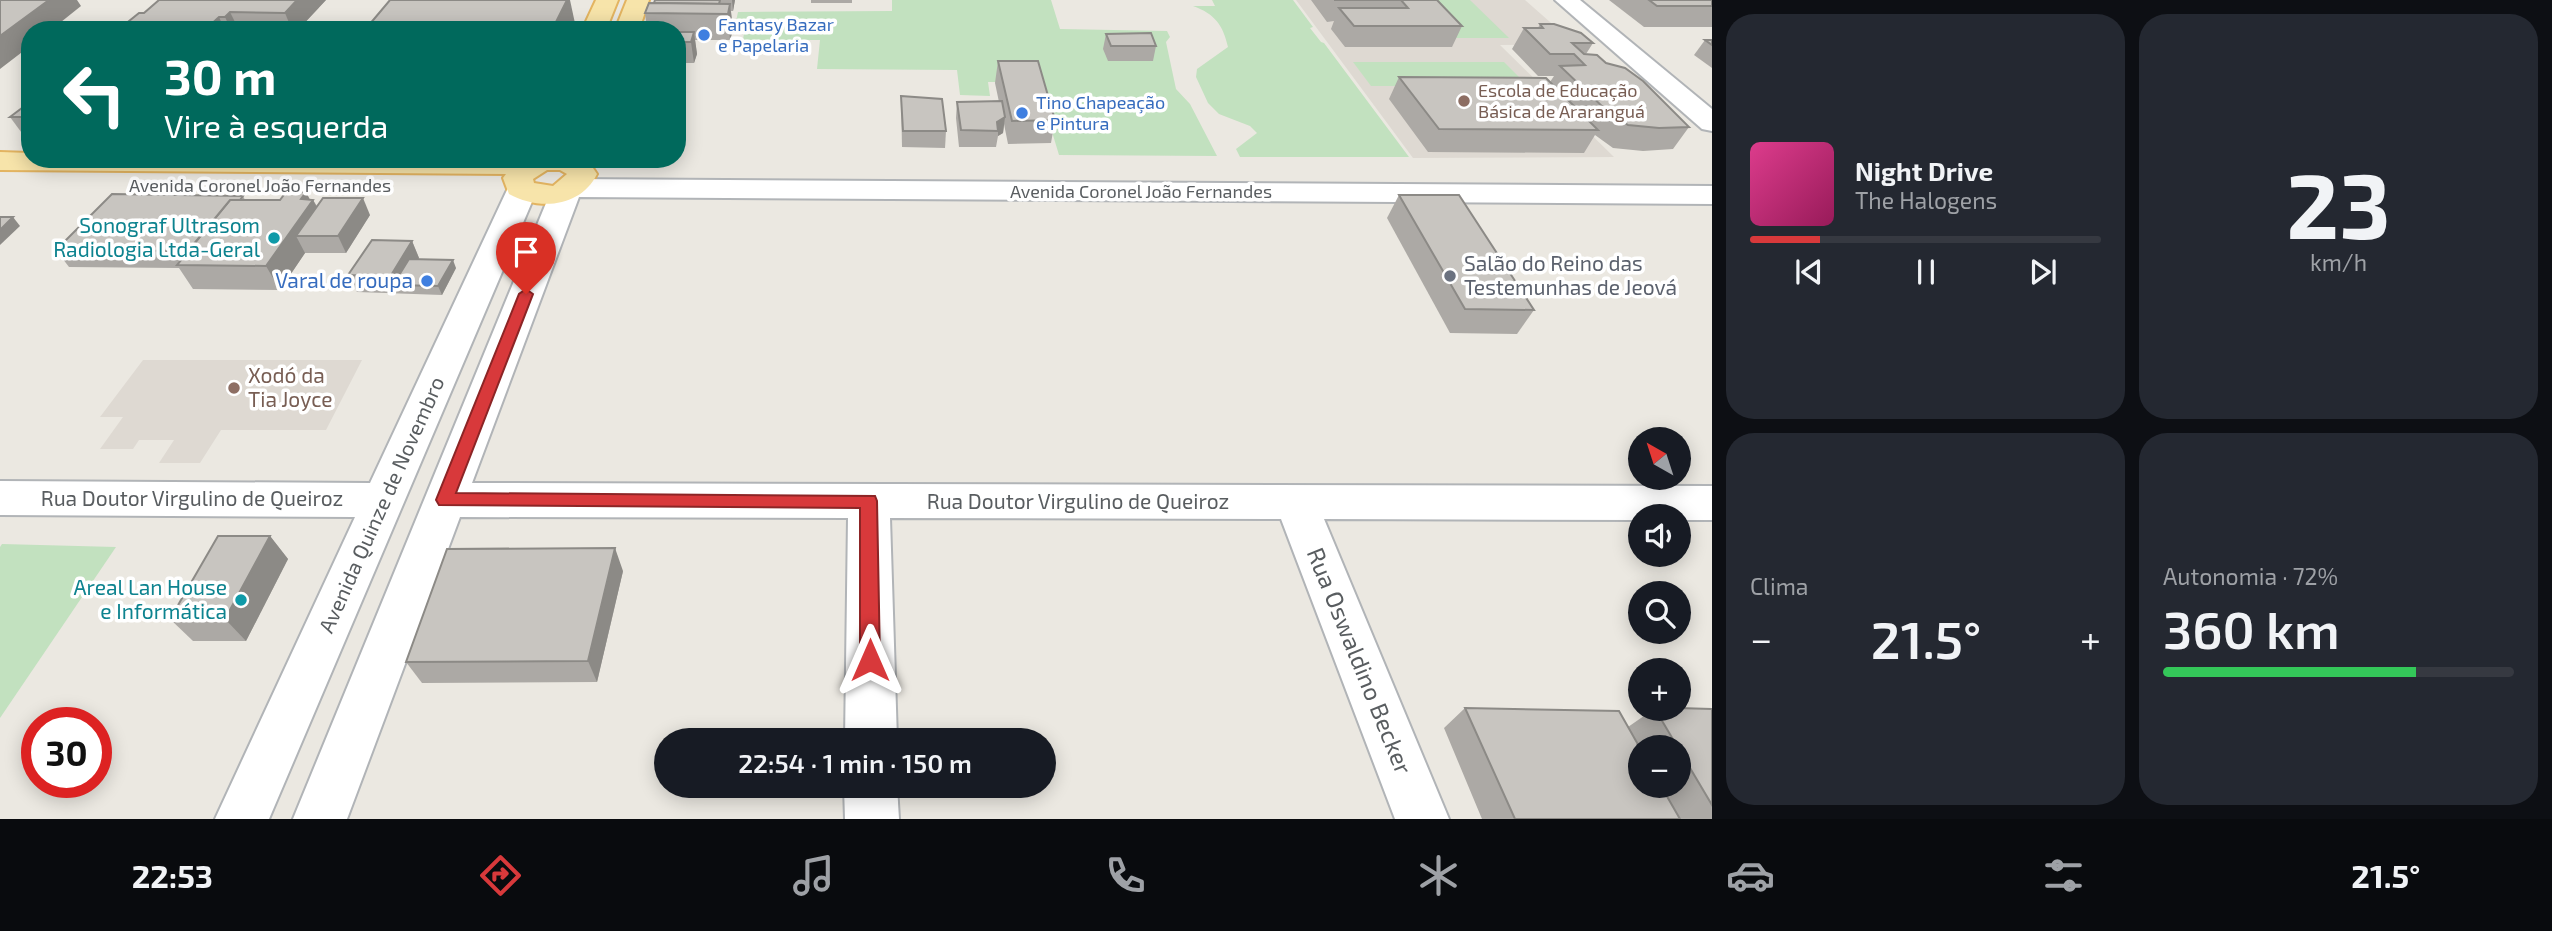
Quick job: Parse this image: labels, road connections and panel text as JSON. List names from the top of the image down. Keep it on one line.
{"streets":{"main road":["Avenida Coronel João Fernandes"],"street":["Rua Doutor Virgulino de Queiroz","Avenida Quinze de Novembro","Rua Oswaldino Becker"]},"crossings":[["Avenida Coronel João Fernandes","Avenida Quinze de Novembro"],["Rua Doutor Virgulino de Queiroz","Avenida Quinze de Novembro"],["Rua Doutor Virgulino de Queiroz","Rua Oswaldino Becker"]],"places":["Fantasy Bazar e Papelaria","Escola de Educação Básica de Araranguá","Tino Chapeação e Pintura","Sonograf Ultrasom Radiologia Ltda-Geral","Salão do Reino das Testemunhas de Jeová","Varal de roupa","Xodó da Tia Joyce","Areal Lan House e Informática"],"north":"top left","page":{"tile":[["23","km/h"],"Clima",["Autonomia · 72%","360 km"]],"turn":["30 m","Vire à esquerda"],"song":["Night Drive","The Halogens"],"map_buttons":["+","−"],"heat":["−","21.5°","+"],"limit":"30","trip":"22:54 · 1 min · 150 m","tabs":["22:53","21.5°"]}}
